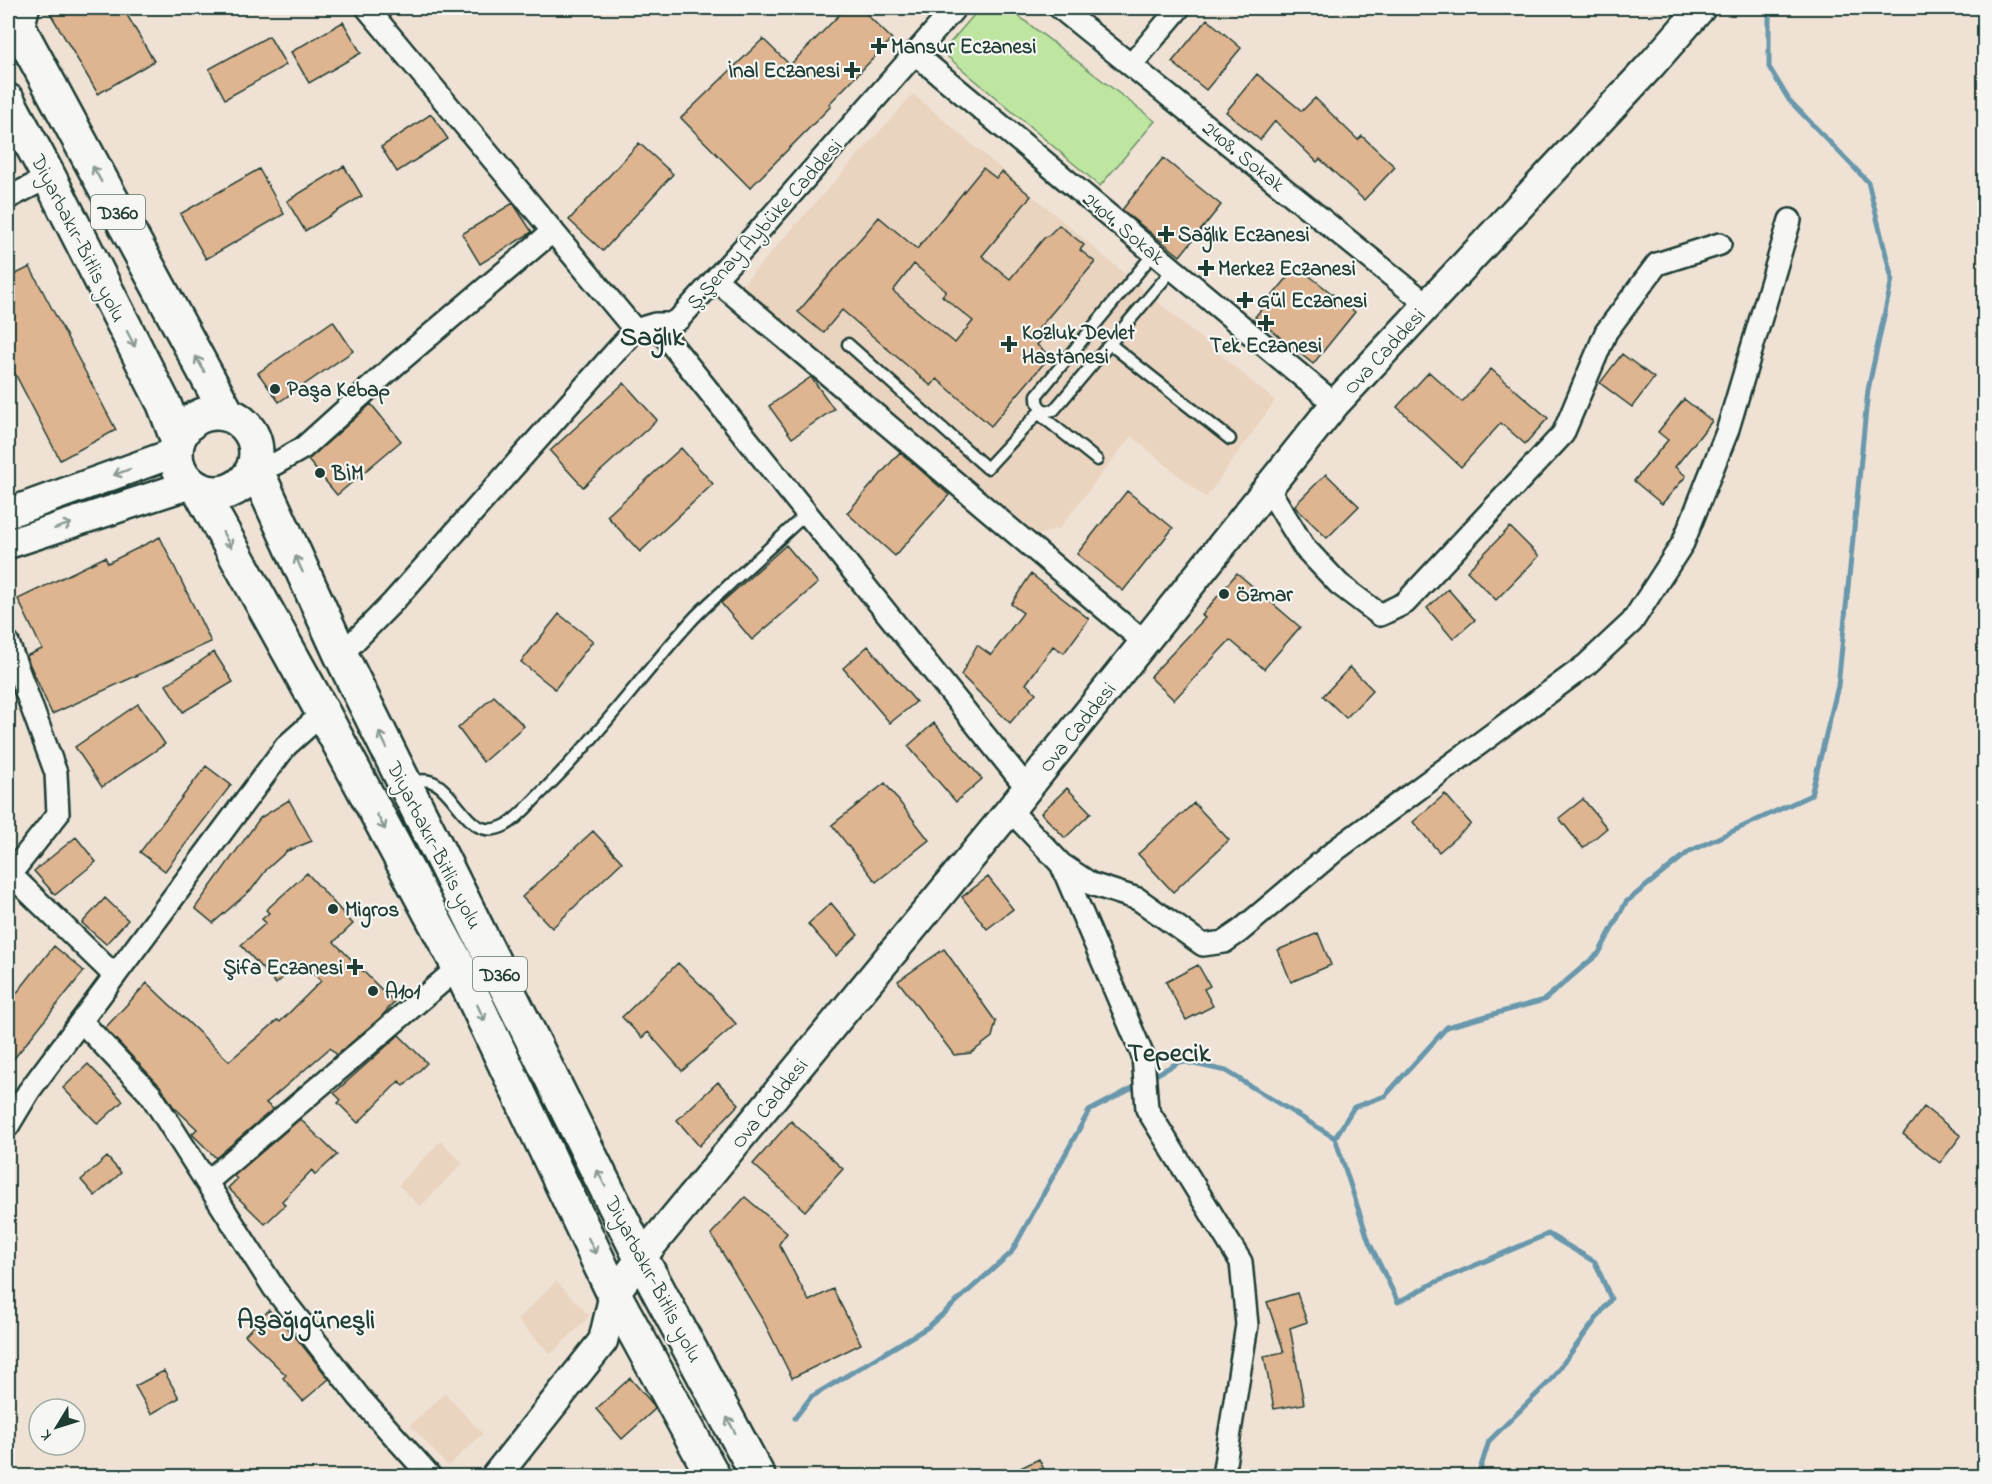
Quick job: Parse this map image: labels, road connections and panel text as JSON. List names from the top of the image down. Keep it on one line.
{"streets":{"highway":["D360","Diyarbakır-Bitlis yolu"],"street":["2408. Sokak","Ş.Şenay Aybüke Caddesi","2404. Sokak","Ova Caddesi"]},"crossings":[["2408. Sokak","Ova Caddesi"],["Ş.Şenay Aybüke Caddesi","2404. Sokak"],["2404. Sokak","Ova Caddesi"],["Diyarbakır-Bitlis yolu","Ova Caddesi"]],"districts":["Sağlık","Tepecik","Aşağıgüneşli"],"places":{"health":["Mansur Eczanesi","İnal Eczanesi","Sağlık Eczanesi","Merkez Eczanesi","Gül Eczanesi","Tek Eczanesi","Kozluk Devlet Hastanesi","Şifa Eczanesi"],"other":["Paşa Kebap","BİM","Özmar","Migros","A101"]},"north":"bottom left"}
